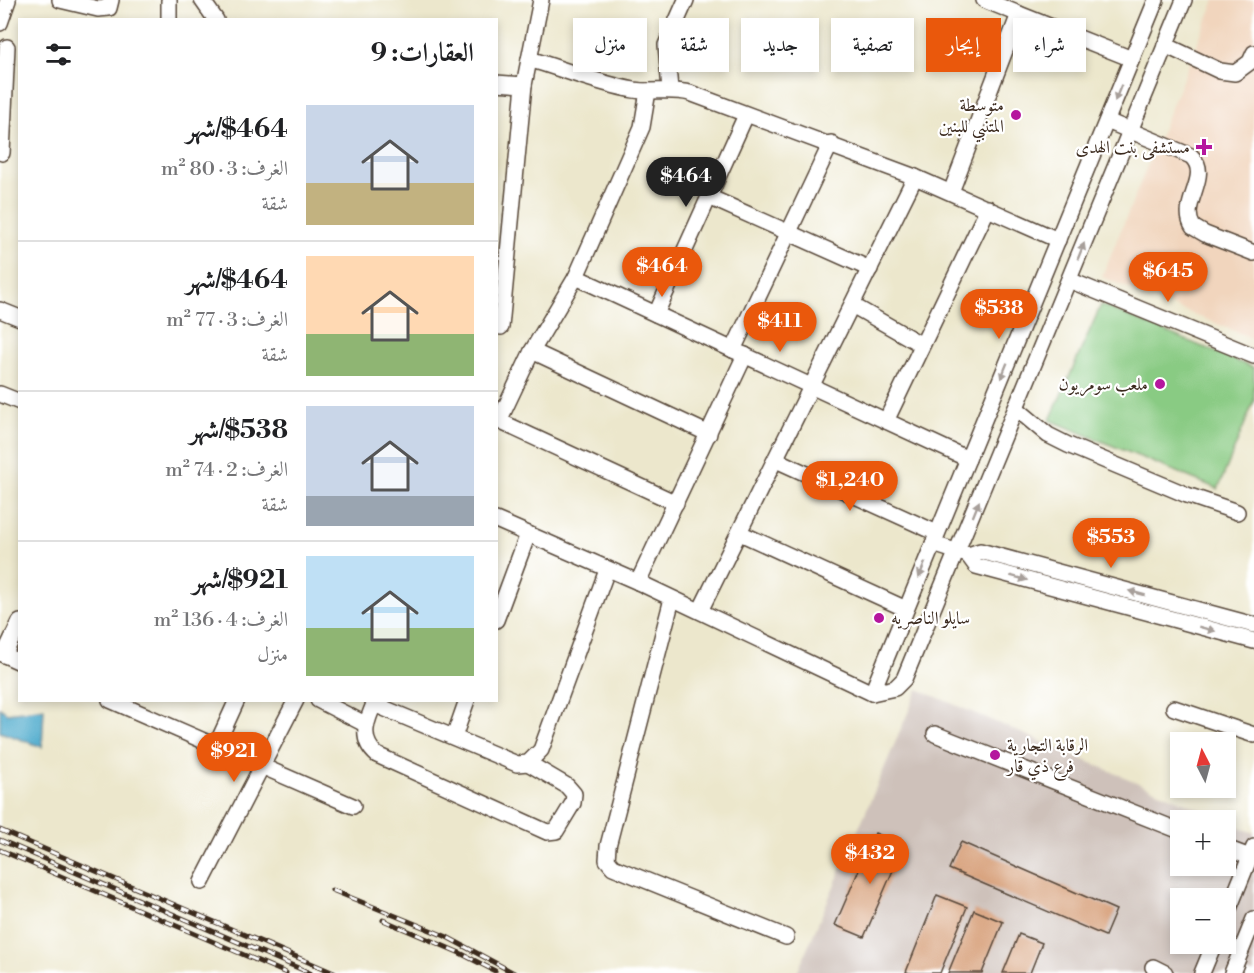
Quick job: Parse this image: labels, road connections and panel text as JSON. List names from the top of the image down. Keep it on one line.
{"places":{"other":["متوسطة المتنبي للبنين","ملعب سومريون","سايلو الناصريه","الرقابة التجارية فرع ذي قار"],"health":["مستشفى بنت الهدى"]},"north":"top","page":{"chip":["شراء","إيجار","تصفية","جديد","شقة","منزل"],"heading":"العقارات: 9","list":[{"name":"$464/شهر","note":"الغرف: 3 · 80 m² · شقة"},{"name":"$464/شهر","note":"الغرف: 3 · 77 m² · شقة"},{"name":"$538/شهر","note":"الغرف: 2 · 74 m² · شقة"},{"name":"$921/شهر","note":"الغرف: 4 · 136 m² · منزل"}],"price":["$464","$464","$645","$538","$411","$1,240","$553","$921","$432"],"map_buttons":["+","−"]}}
